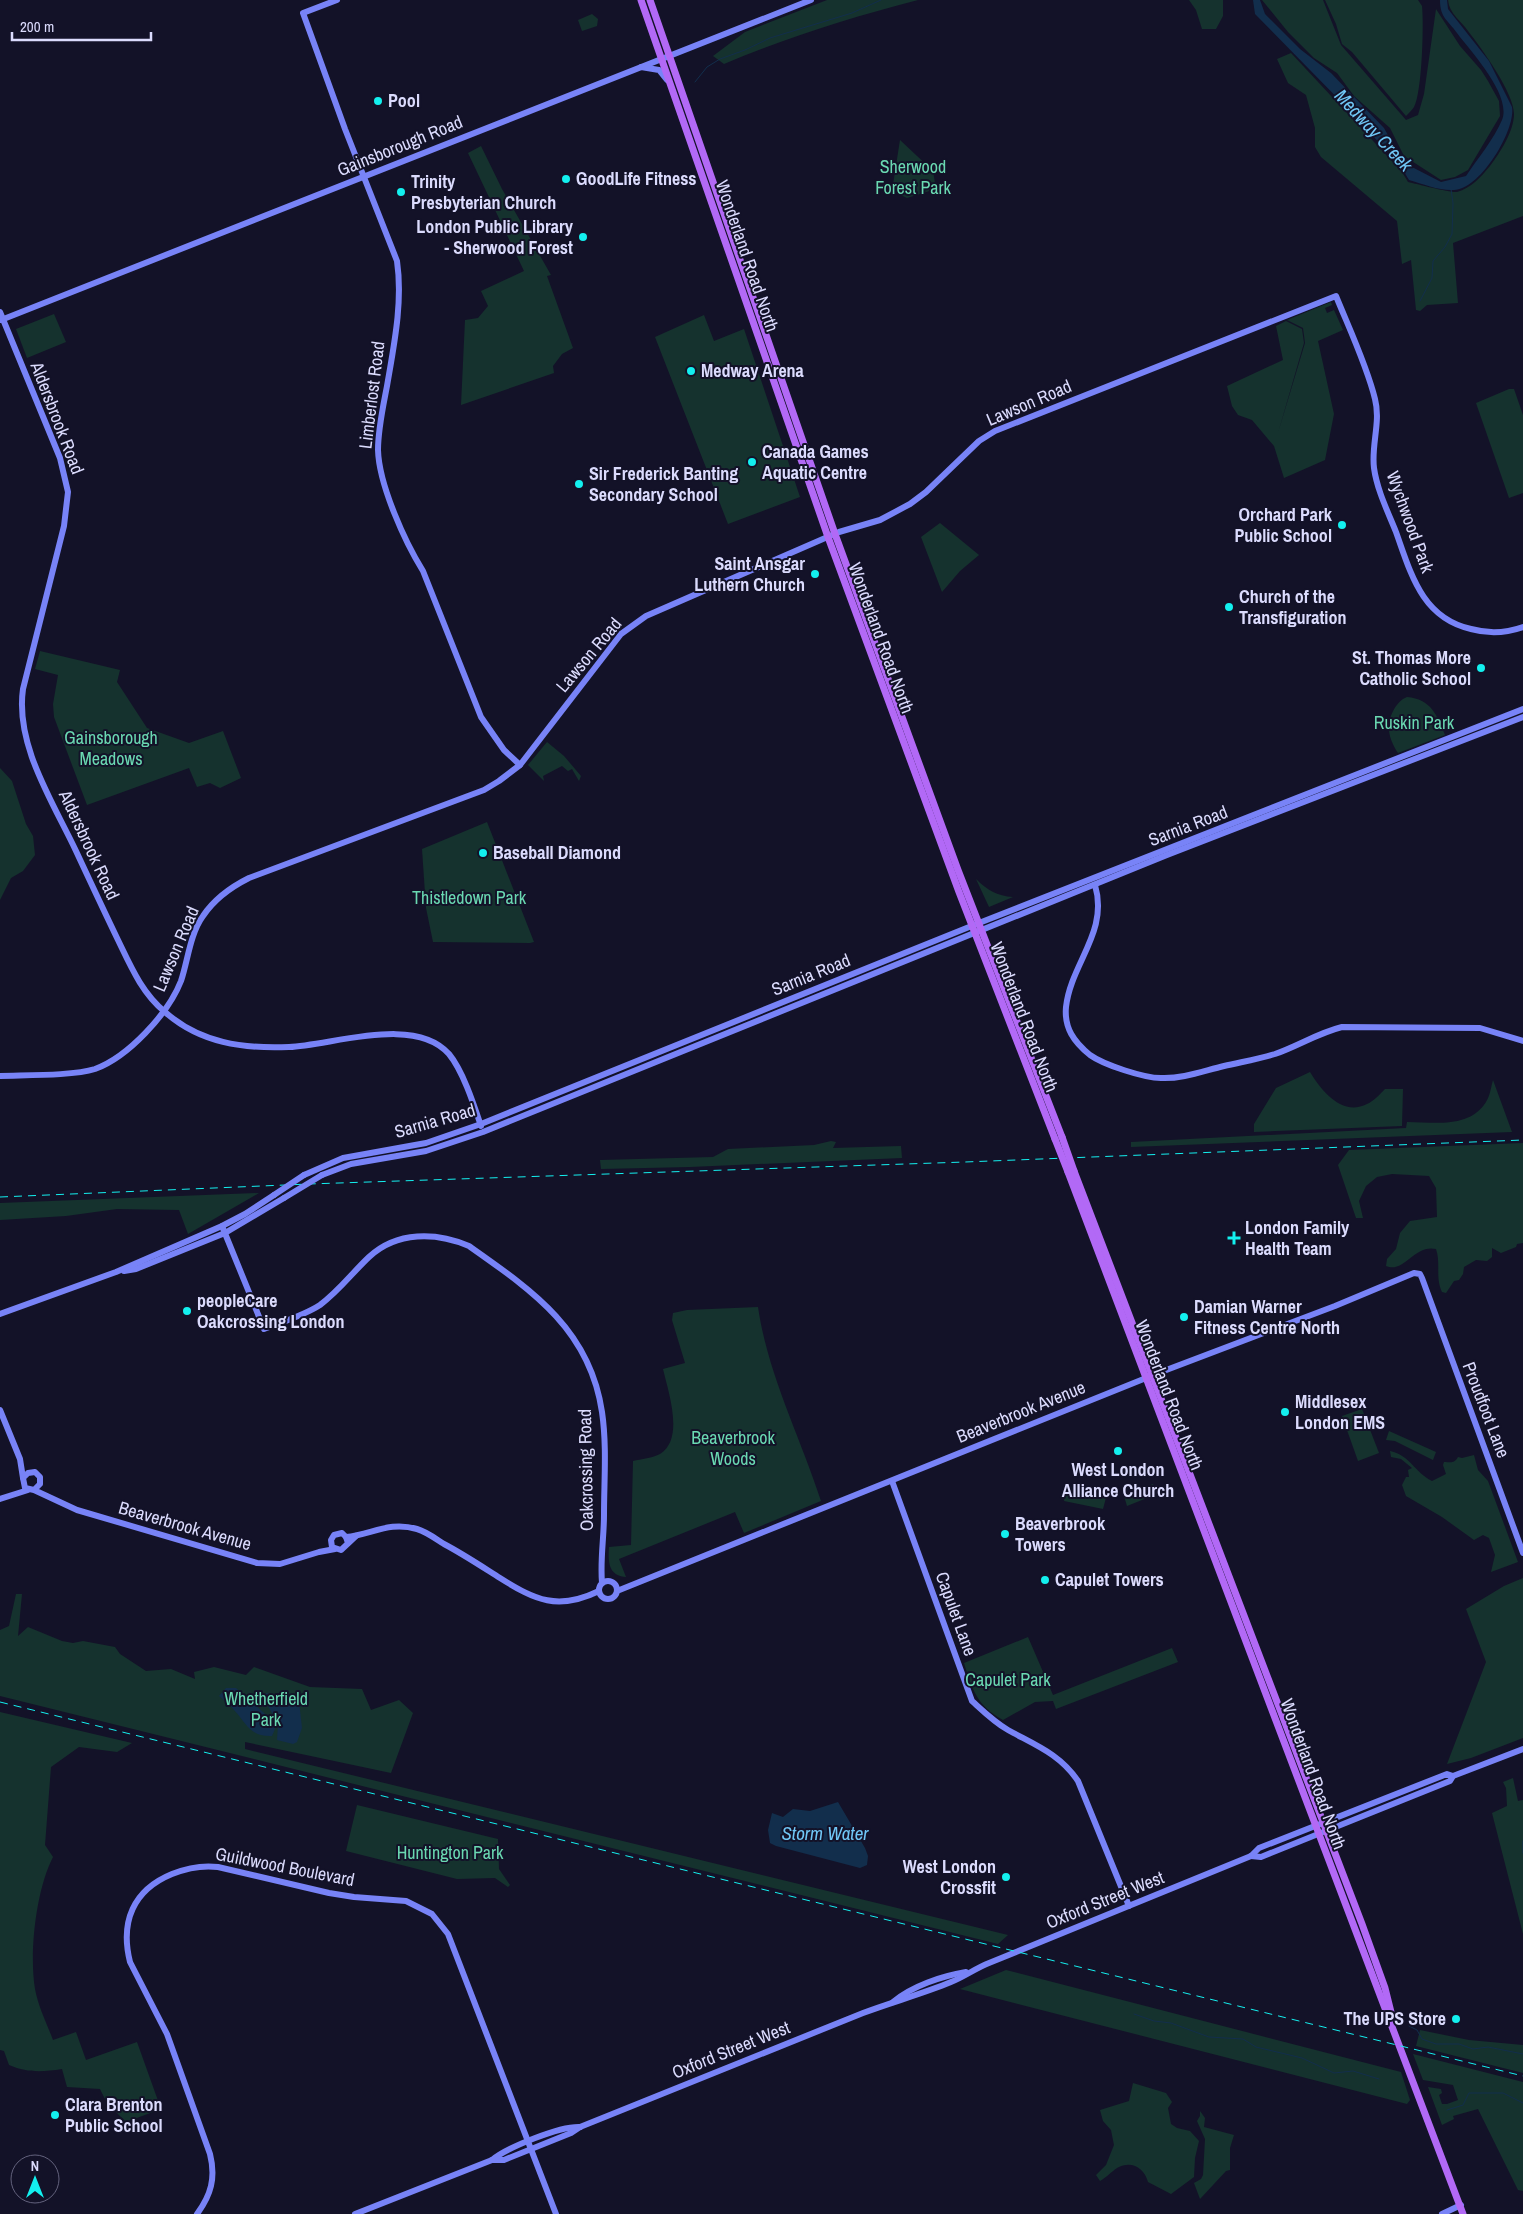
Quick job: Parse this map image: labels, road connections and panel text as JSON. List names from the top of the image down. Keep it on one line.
{"streets":{"main road":["Wonderland Road North"],"street":["Gainsborough Road","Limberlost Road","Lawson Road","Aldersbrook Road","Wychwood Park","Sarnia Road","Proudfoot Lane","Beaverbrook Avenue","Oakcrossing Road","Capulet Lane","Guildwood Boulevard","Oxford Street West"]},"crossings":[["Gainsborough Road","Wonderland Road North"],["Gainsborough Road","Limberlost Road"],["Gainsborough Road","Aldersbrook Road"],["Wonderland Road North","Lawson Road"],["Wonderland Road North","Sarnia Road"],["Wonderland Road North","Beaverbrook Avenue"],["Wonderland Road North","Oxford Street West"],["Limberlost Road","Lawson Road"],["Lawson Road","Aldersbrook Road"],["Lawson Road","Wychwood Park"],["Aldersbrook Road","Sarnia Road"],["Sarnia Road","Oakcrossing Road"],["Proudfoot Lane","Beaverbrook Avenue"],["Beaverbrook Avenue","Oakcrossing Road"],["Beaverbrook Avenue","Capulet Lane"],["Capulet Lane","Oxford Street West"],["Guildwood Boulevard","Oxford Street West"]],"water":["Medway Creek","Storm Water"],"parks":["Sherwood Forest Park","Ruskin Park","Gainsborough Meadows","Thistledown Park","Beaverbrook Woods","Capulet Park","Whetherfield Park","Huntington Park"],"places":{"other":["Pool","GoodLife Fitness","Trinity Presbyterian Church","London Public Library - Sherwood Forest","Medway Arena","Canada Games Aquatic Centre","Sir Frederick Banting Secondary School","Orchard Park Public School","Saint Ansgar Luthern Church","Church of the Transfiguration","St. Thomas More Catholic School","Baseball Diamond","peopleCare Oakcrossing London","Damian Warner Fitness Centre North","Middlesex London EMS","West London Alliance Church","Beaverbrook Towers","Capulet Towers","West London Crossfit","The UPS Store","Clara Brenton Public School"],"health":["London Family Health Team"]},"scale_bar":"200 m","north":"top"}
